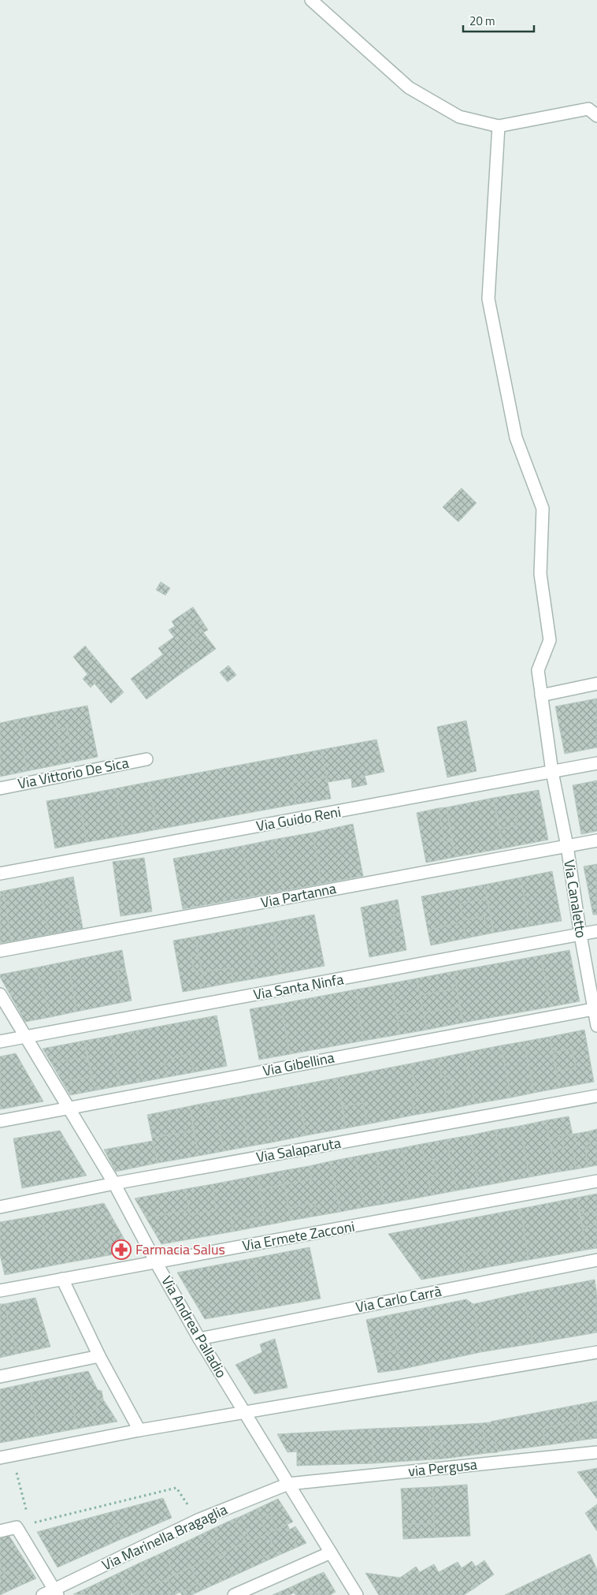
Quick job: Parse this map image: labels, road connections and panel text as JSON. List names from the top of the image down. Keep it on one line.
{"streets":{"street":["Via Vittorio De Sica","Via Guido Reni","Via Partanna","Via Canaletto","Via Santa Ninfa","Via Gibellina","Via Salaparuta","Via Ermete Zacconi","Via Carlo Carrà","Via Andrea Palladio","via Pergusa","Via Marinella Bragaglia"]},"crossings":[["Via Guido Reni","Via Canaletto"],["Via Partanna","Via Canaletto"],["Via Canaletto","Via Santa Ninfa"],["Via Canaletto","Via Gibellina"],["Via Santa Ninfa","Via Andrea Palladio"],["Via Gibellina","Via Andrea Palladio"],["Via Salaparuta","Via Andrea Palladio"],["Via Ermete Zacconi","Via Andrea Palladio"],["Via Carlo Carrà","Via Andrea Palladio"],["Via Andrea Palladio","via Pergusa"],["Via Andrea Palladio","Via Marinella Bragaglia"],["via Pergusa","Via Marinella Bragaglia"]],"places":{"pharmacy":["Farmacia Salus"]},"scale_bar":"20 m"}
